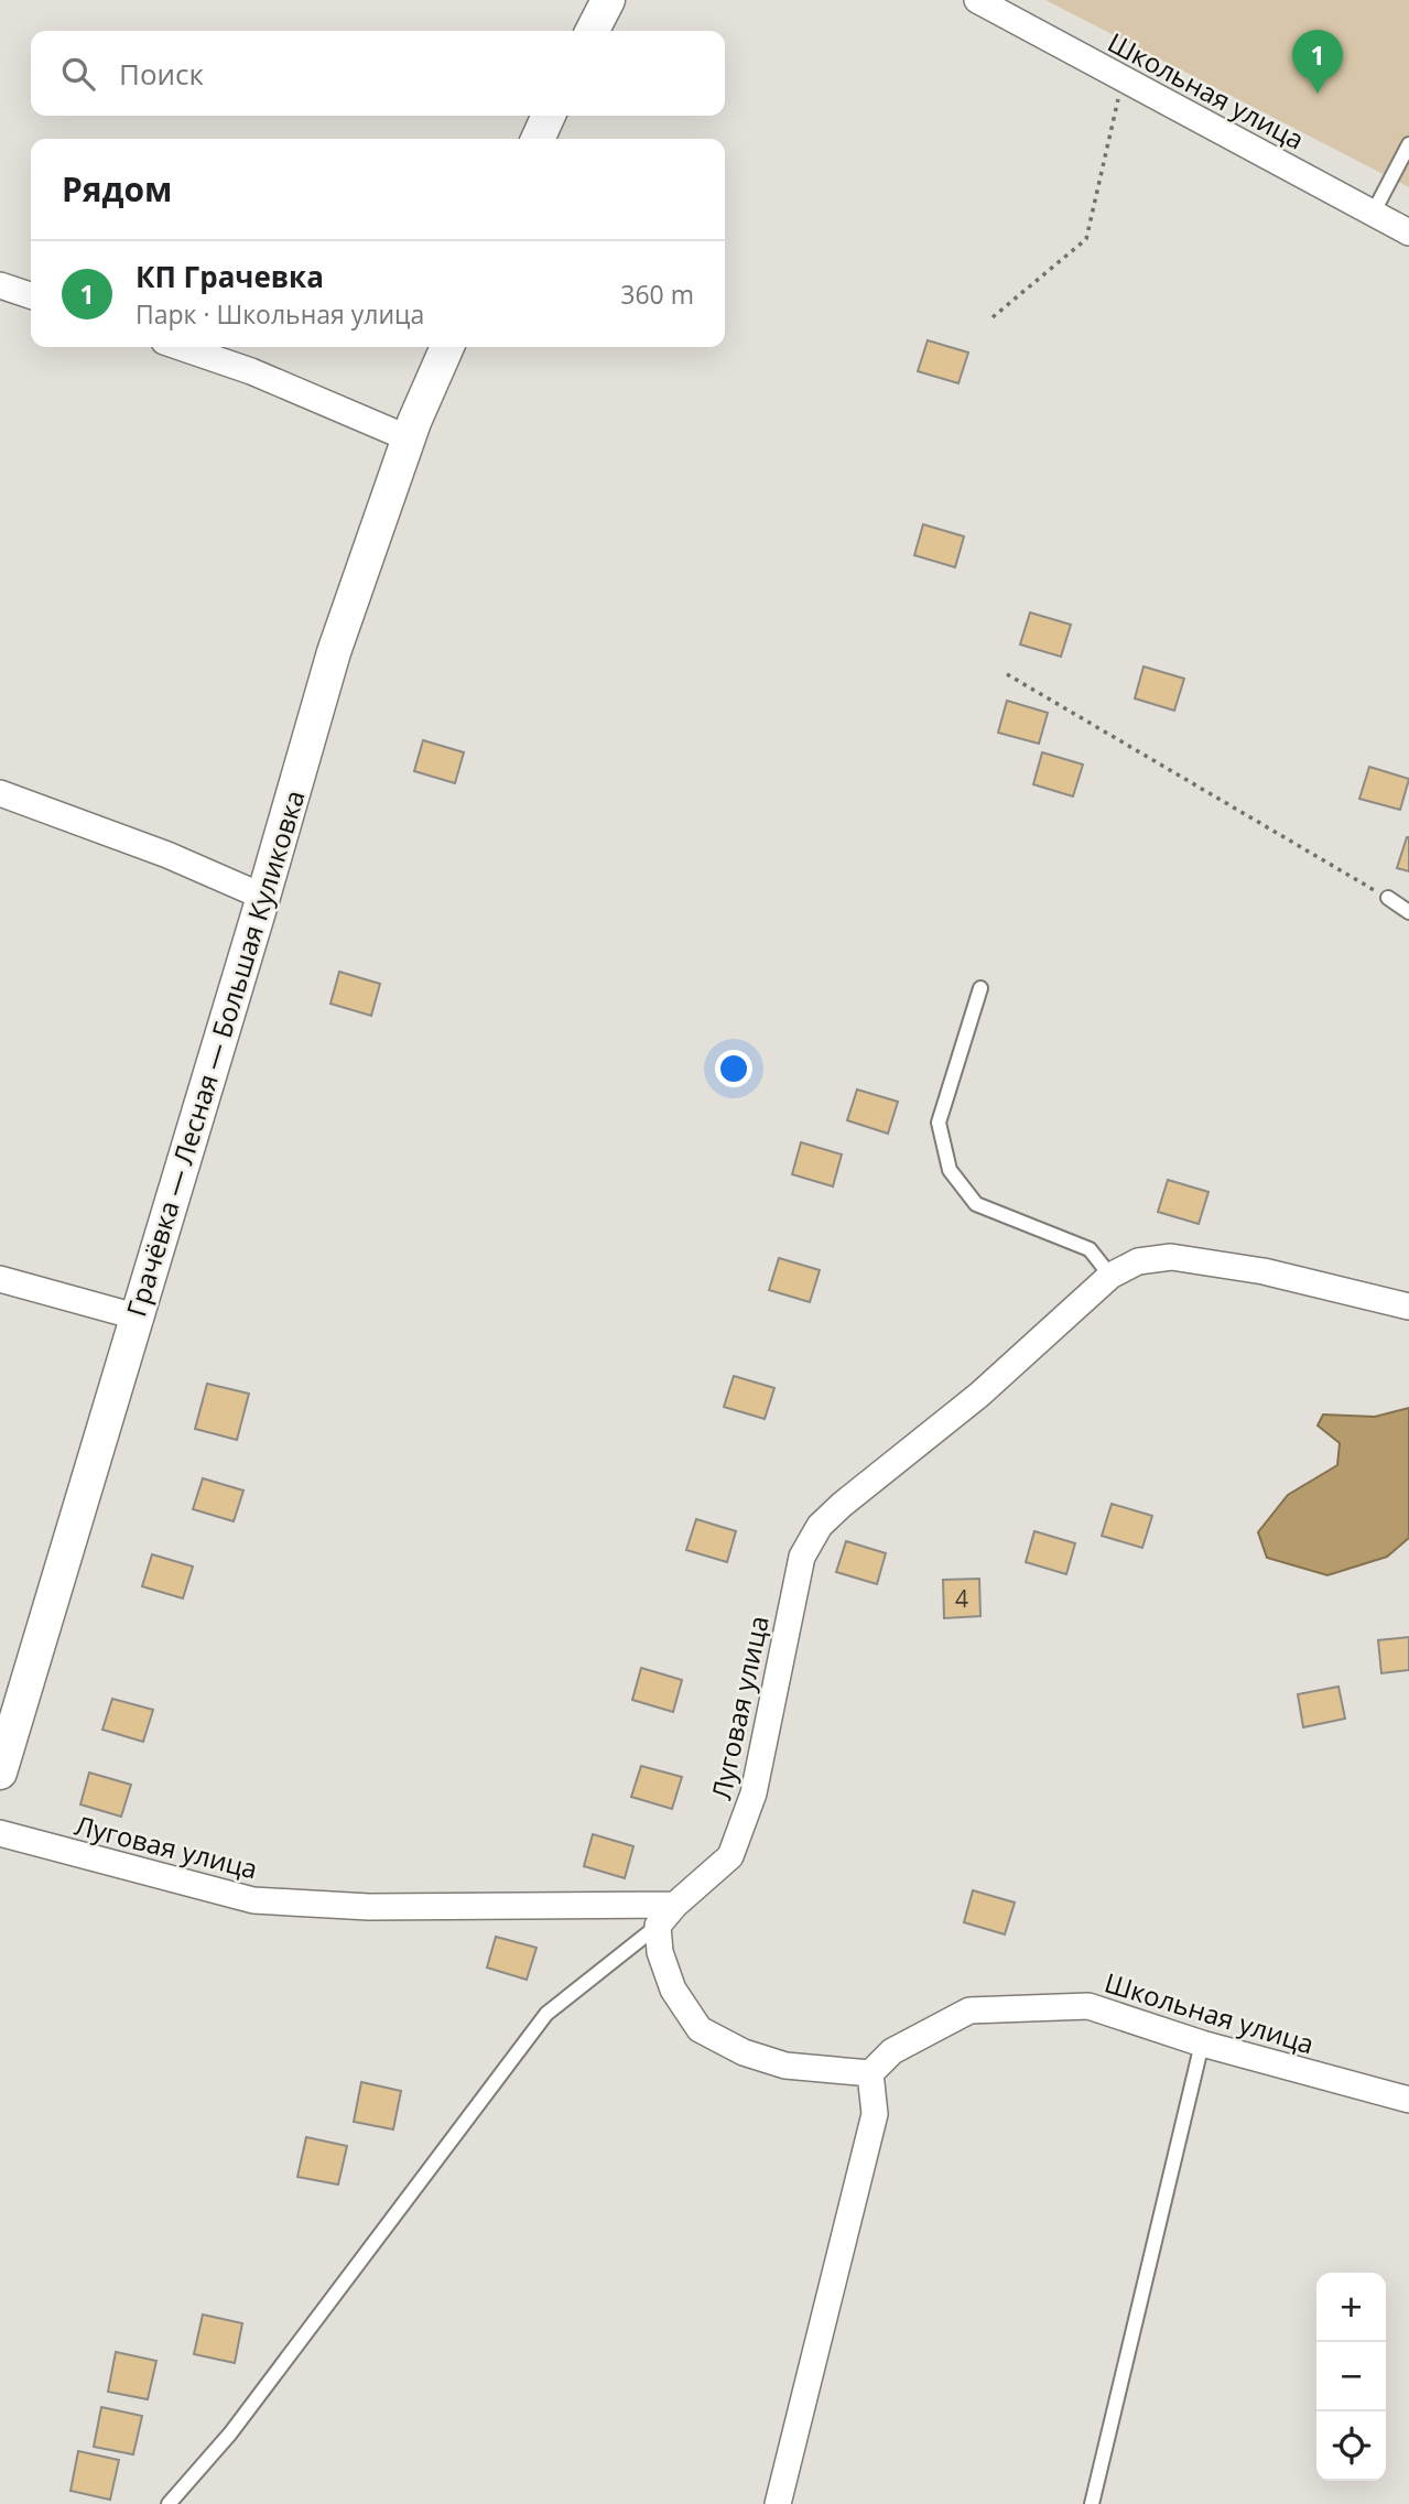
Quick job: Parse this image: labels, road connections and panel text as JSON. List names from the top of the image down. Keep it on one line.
{"streets":{"street":["Школьная улица","Грачёвка — Лесная — Большая Куликовка","Луговая улица"]},"house_numbers":["4"],"page":{"pins":"1","search":"Поиск","heading":"Рядом","list":[{"mark":"1","name":"КП Грачевка","note":"Парк · Школьная улица","value":"360 m"}],"map_buttons":["+","−"]}}
